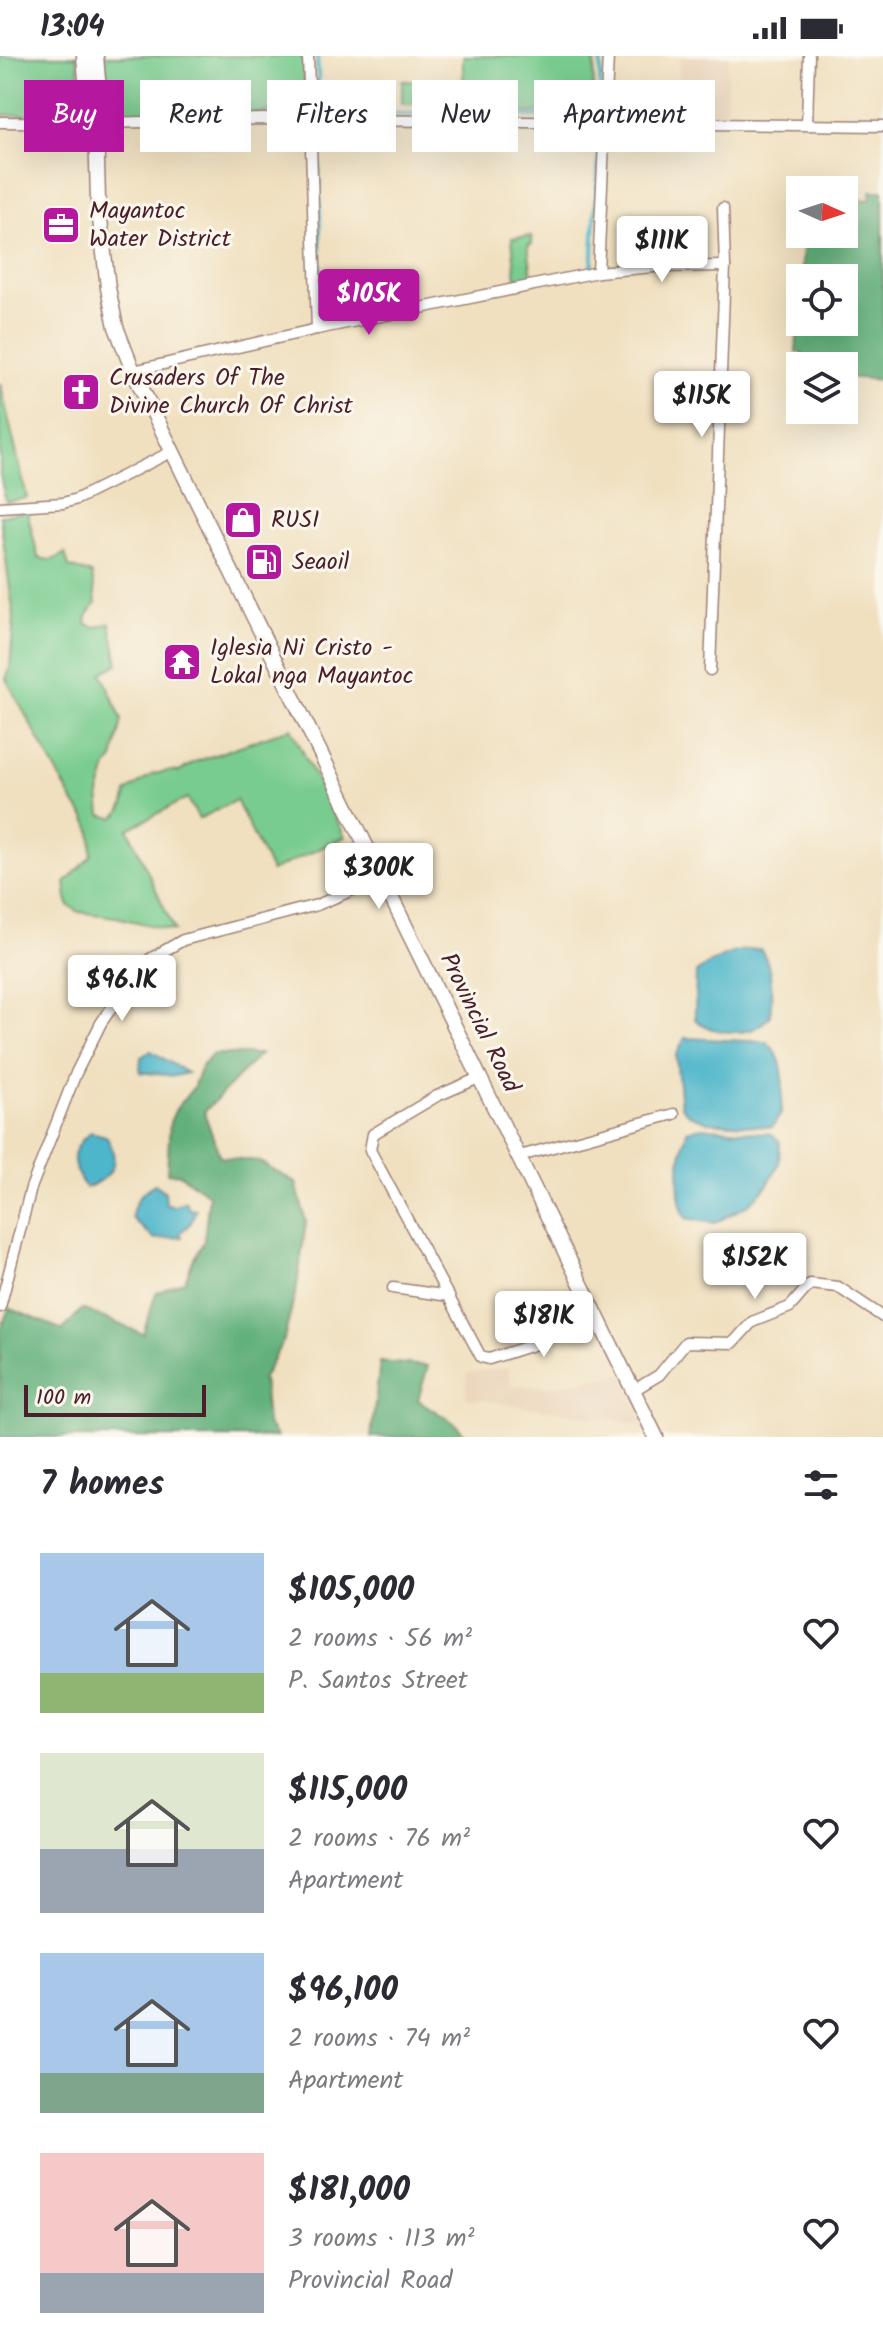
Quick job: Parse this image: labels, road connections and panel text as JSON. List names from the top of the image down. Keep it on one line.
{"streets":{"main road":["Provincial Road"]},"places":{"office":["Mayantoc Water District"],"church":["Crusaders Of The Divine Church Of Christ"],"shop":["RUSI"],"fuel station":["Seaoil"],"temple":["Iglesia Ni Cristo - Lokal nga Mayantoc"]},"scale_bar":"100 m","north":"right","page":{"status":"13:04","chip":["Buy","Rent","Filters","New","Apartment"],"price":["$111K","$105K","$115K","$300K","$96.1K","$152K","$181K"],"scale":"100 m","heading":"7 homes","list":[{"name":"$105,000","note":"2 rooms · 56 m² · P. Santos Street"},{"name":"$115,000","note":"2 rooms · 76 m² · Apartment"},{"name":"$96,100","note":"2 rooms · 74 m² · Apartment"},{"name":"$181,000","note":"3 rooms · 113 m² · Provincial Road"}]}}
